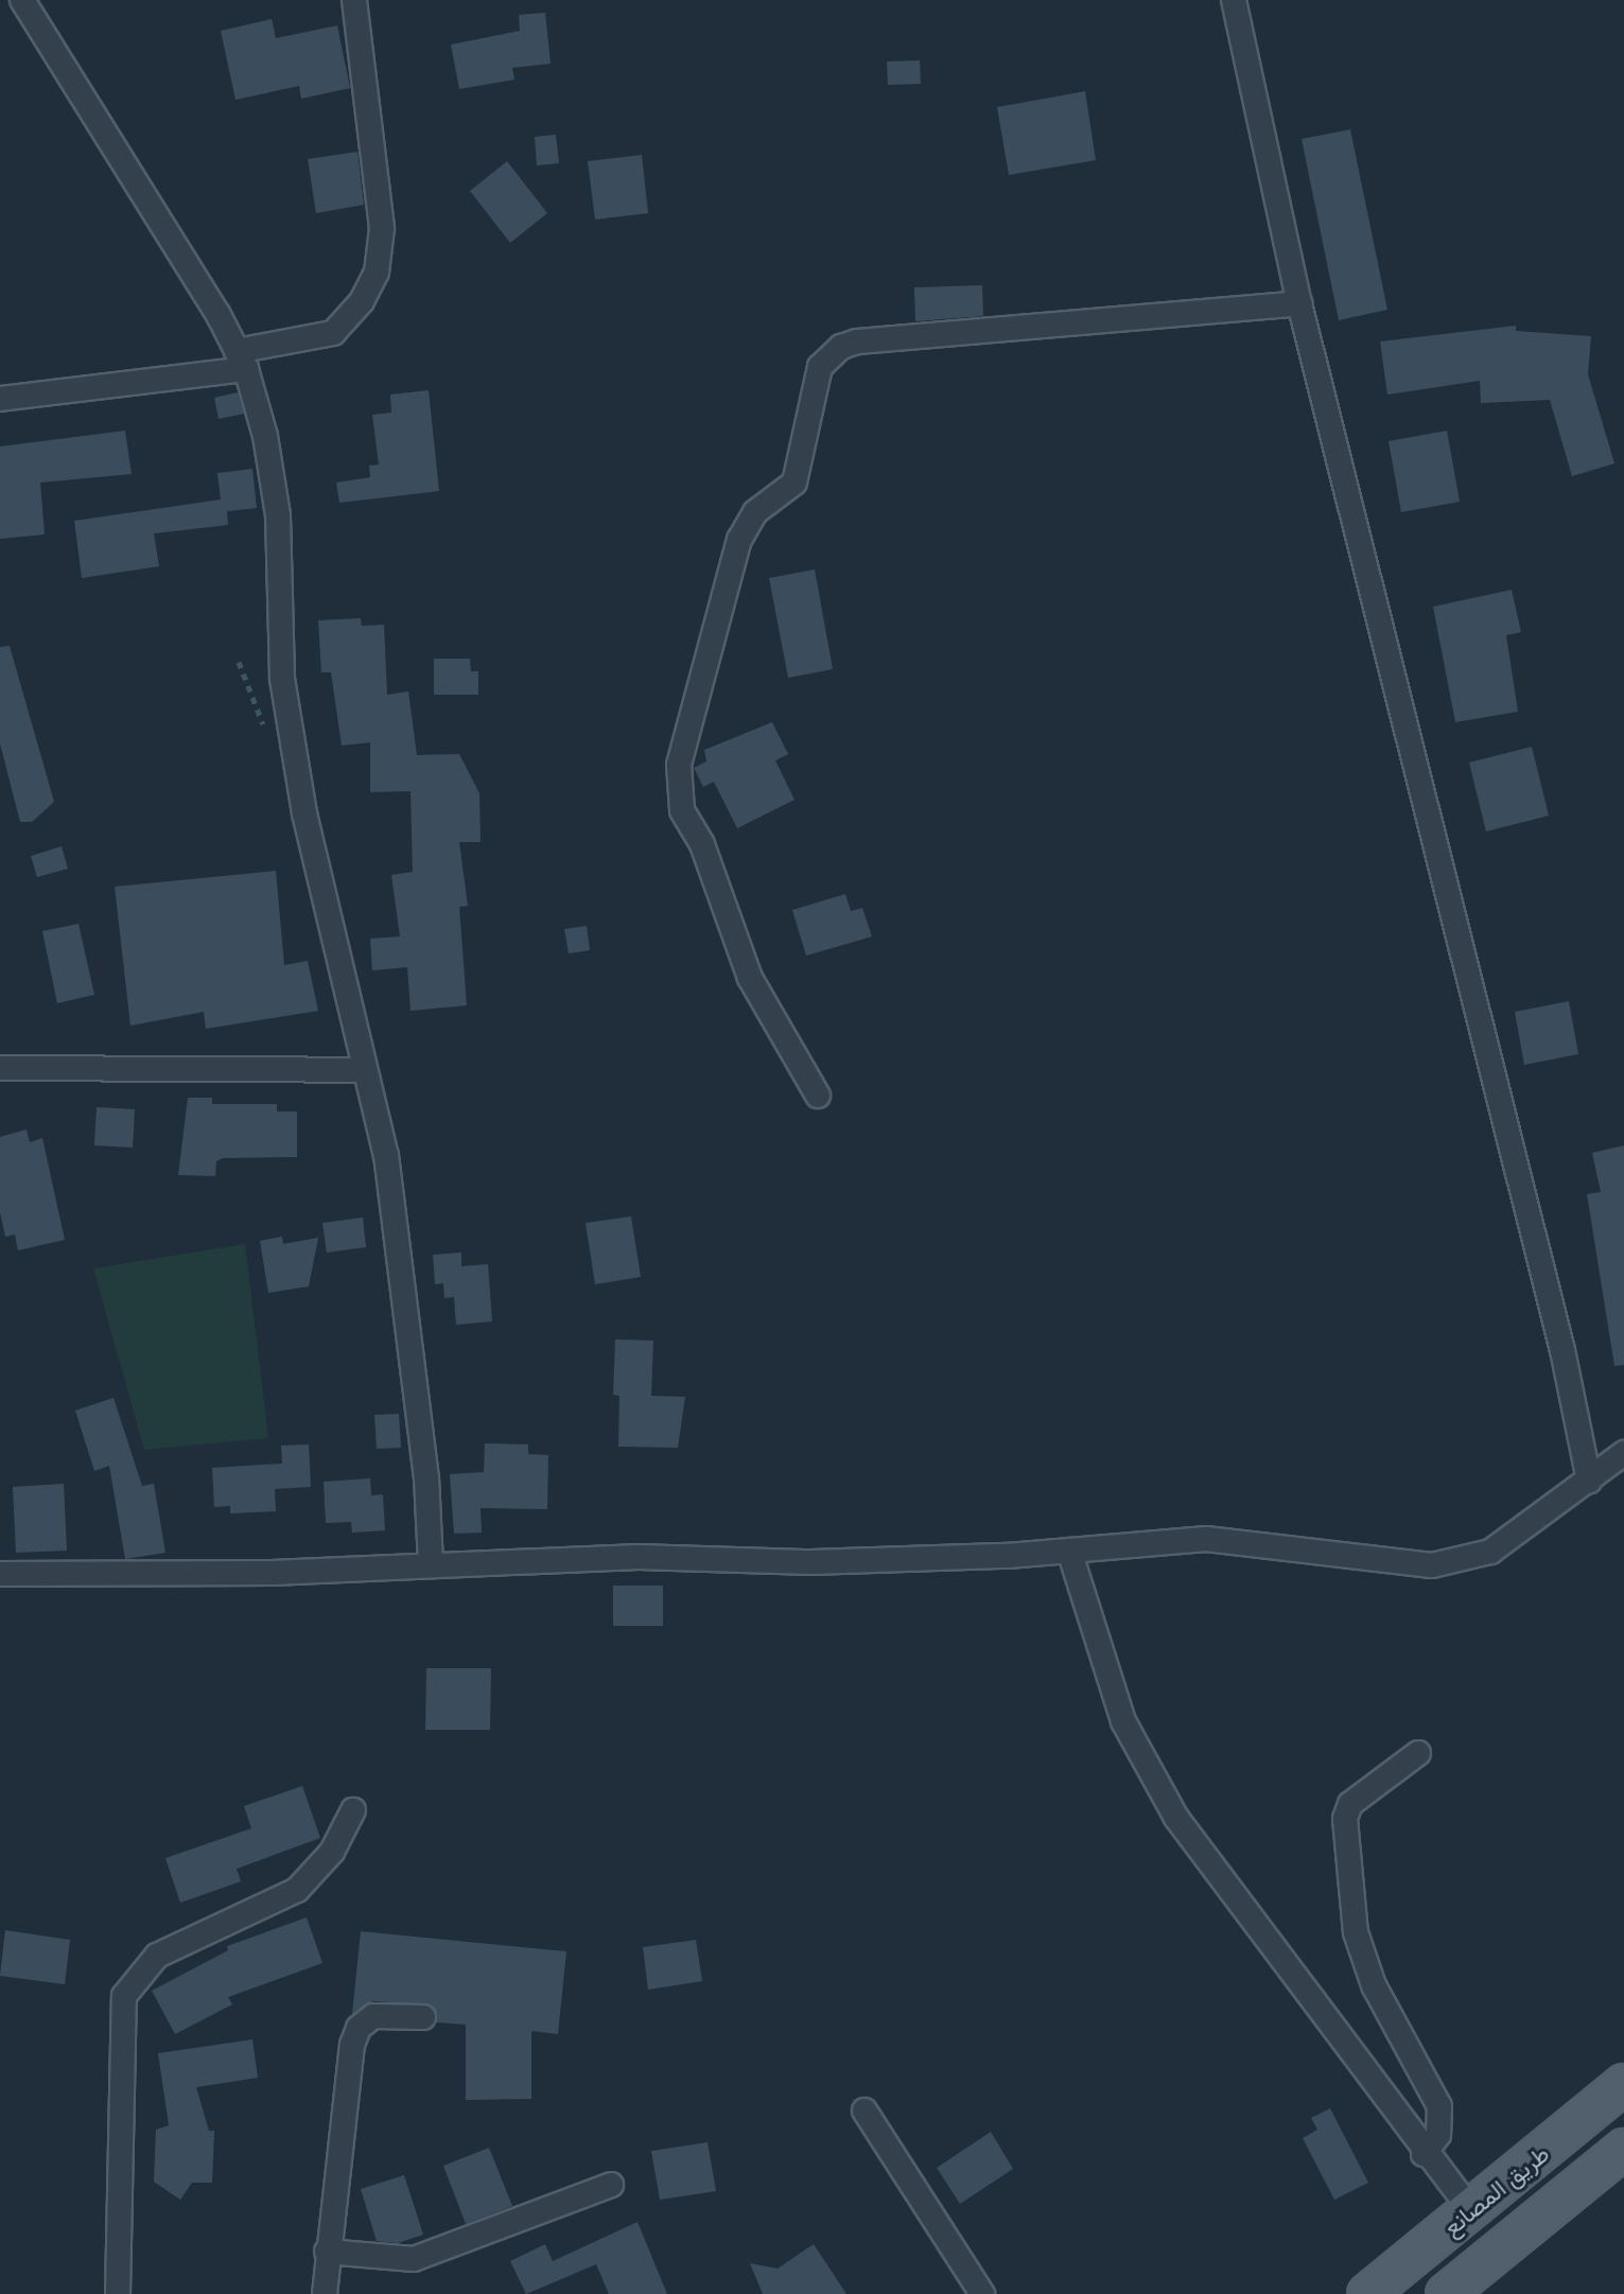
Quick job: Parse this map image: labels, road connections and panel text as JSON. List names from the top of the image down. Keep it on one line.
{"streets":{"main road":["طريق المصانع"]}}
